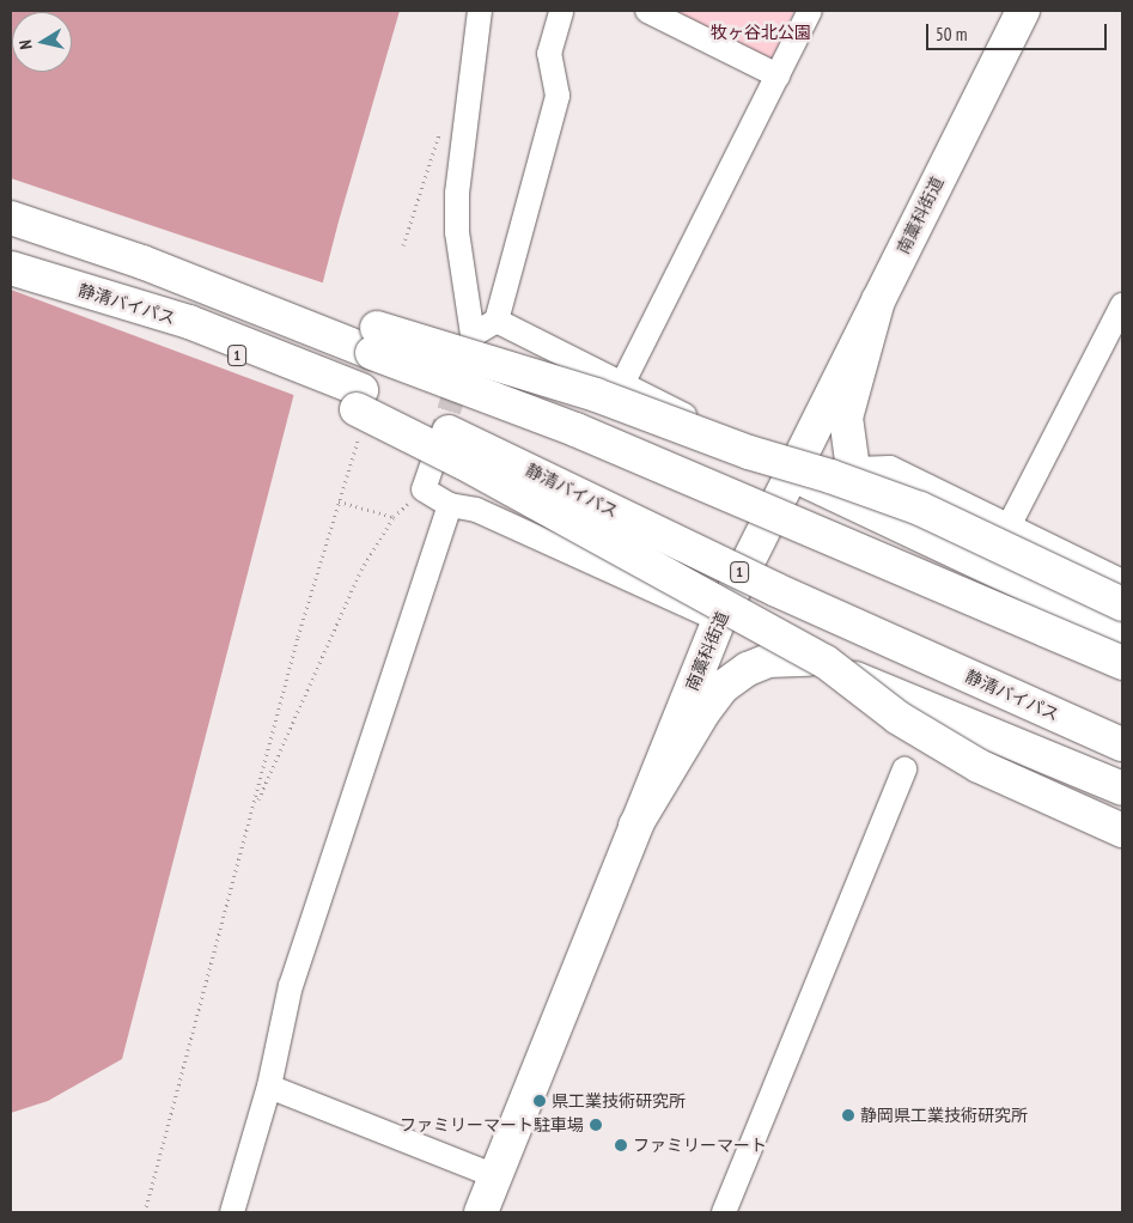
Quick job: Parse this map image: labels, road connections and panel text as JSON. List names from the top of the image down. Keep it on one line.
{"streets":{"main road":["南藁科街道","静清バイパス","1"]},"crossings":[["静清バイパス","1"]],"parks":["牧ヶ谷北公園"],"places":["県工業技術研究所","静岡県工業技術研究所","ファミリーマート駐車場","ファミリーマート"],"scale_bar":"50 m","north":"left"}
